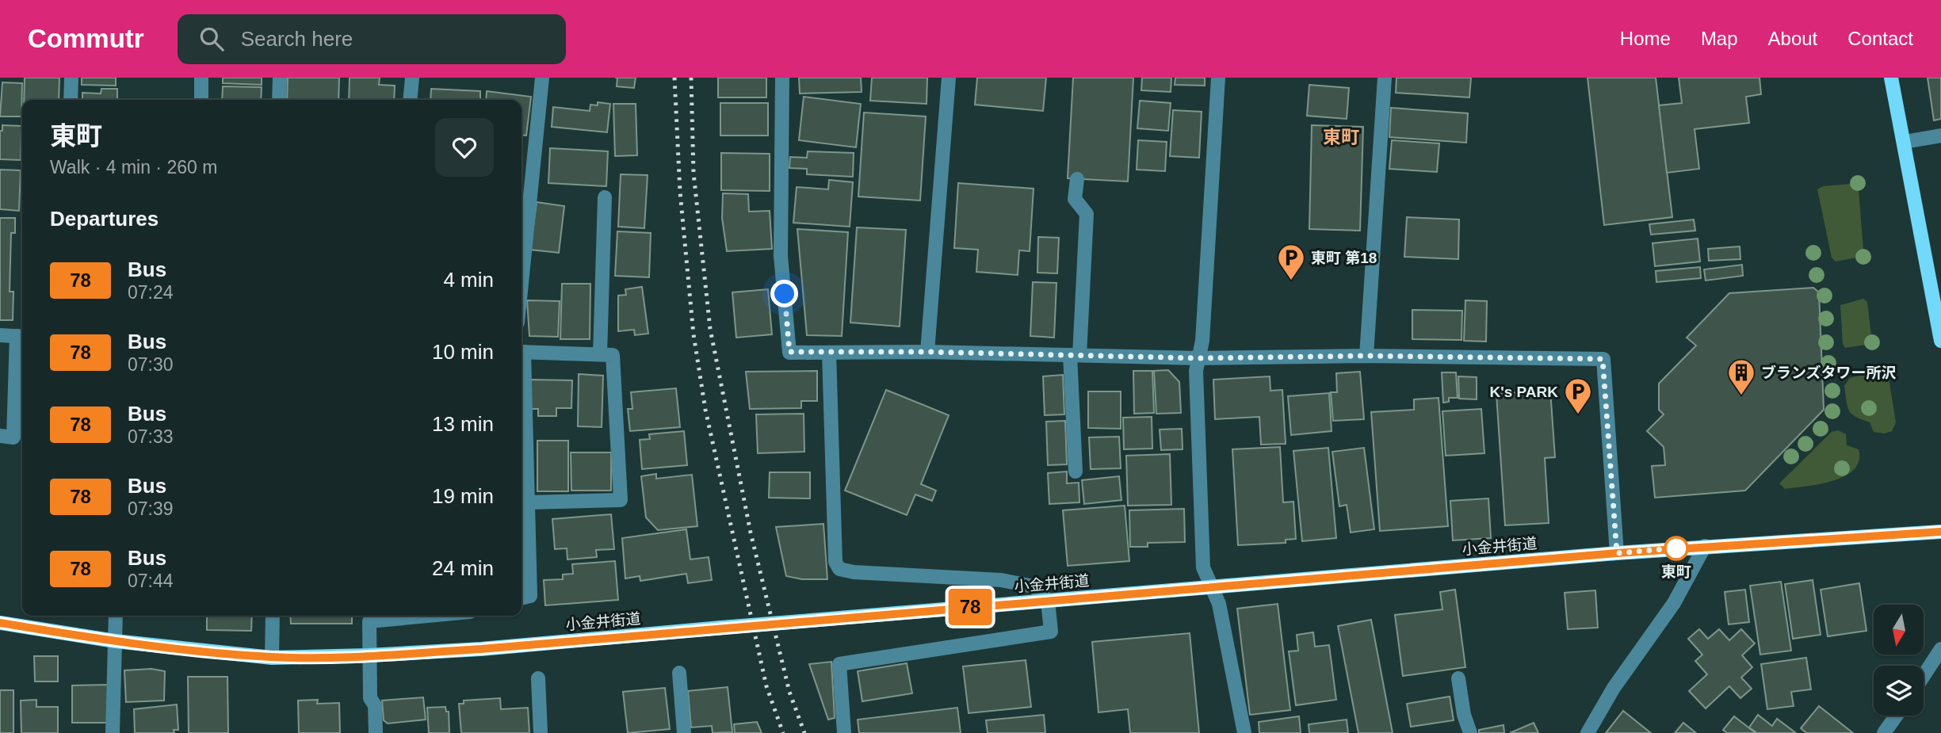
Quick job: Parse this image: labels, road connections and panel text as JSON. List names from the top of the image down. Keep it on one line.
{"streets":{"main road":["小金井街道"]},"districts":["東町"],"places":{"parking":["東町 第18","K's PARK"],"building":["ブランズタワー所沢"],"other":["東町"]},"lines":["bus line 78"],"north":"bottom","page":{"header":"Commutr","search":"Search here","nav":["Home","Map","About","Contact"],"on_map":"78","heading":[["東町","Walk · 4 min · 260 m"],"Departures"],"list":[{"mark":"78","name":"Bus","note":"07:24","value":"4 min"},{"mark":"78","name":"Bus","note":"07:30","value":"10 min"},{"mark":"78","name":"Bus","note":"07:33","value":"13 min"},{"mark":"78","name":"Bus","note":"07:39","value":"19 min"},{"mark":"78","name":"Bus","note":"07:44","value":"24 min"}]}}
